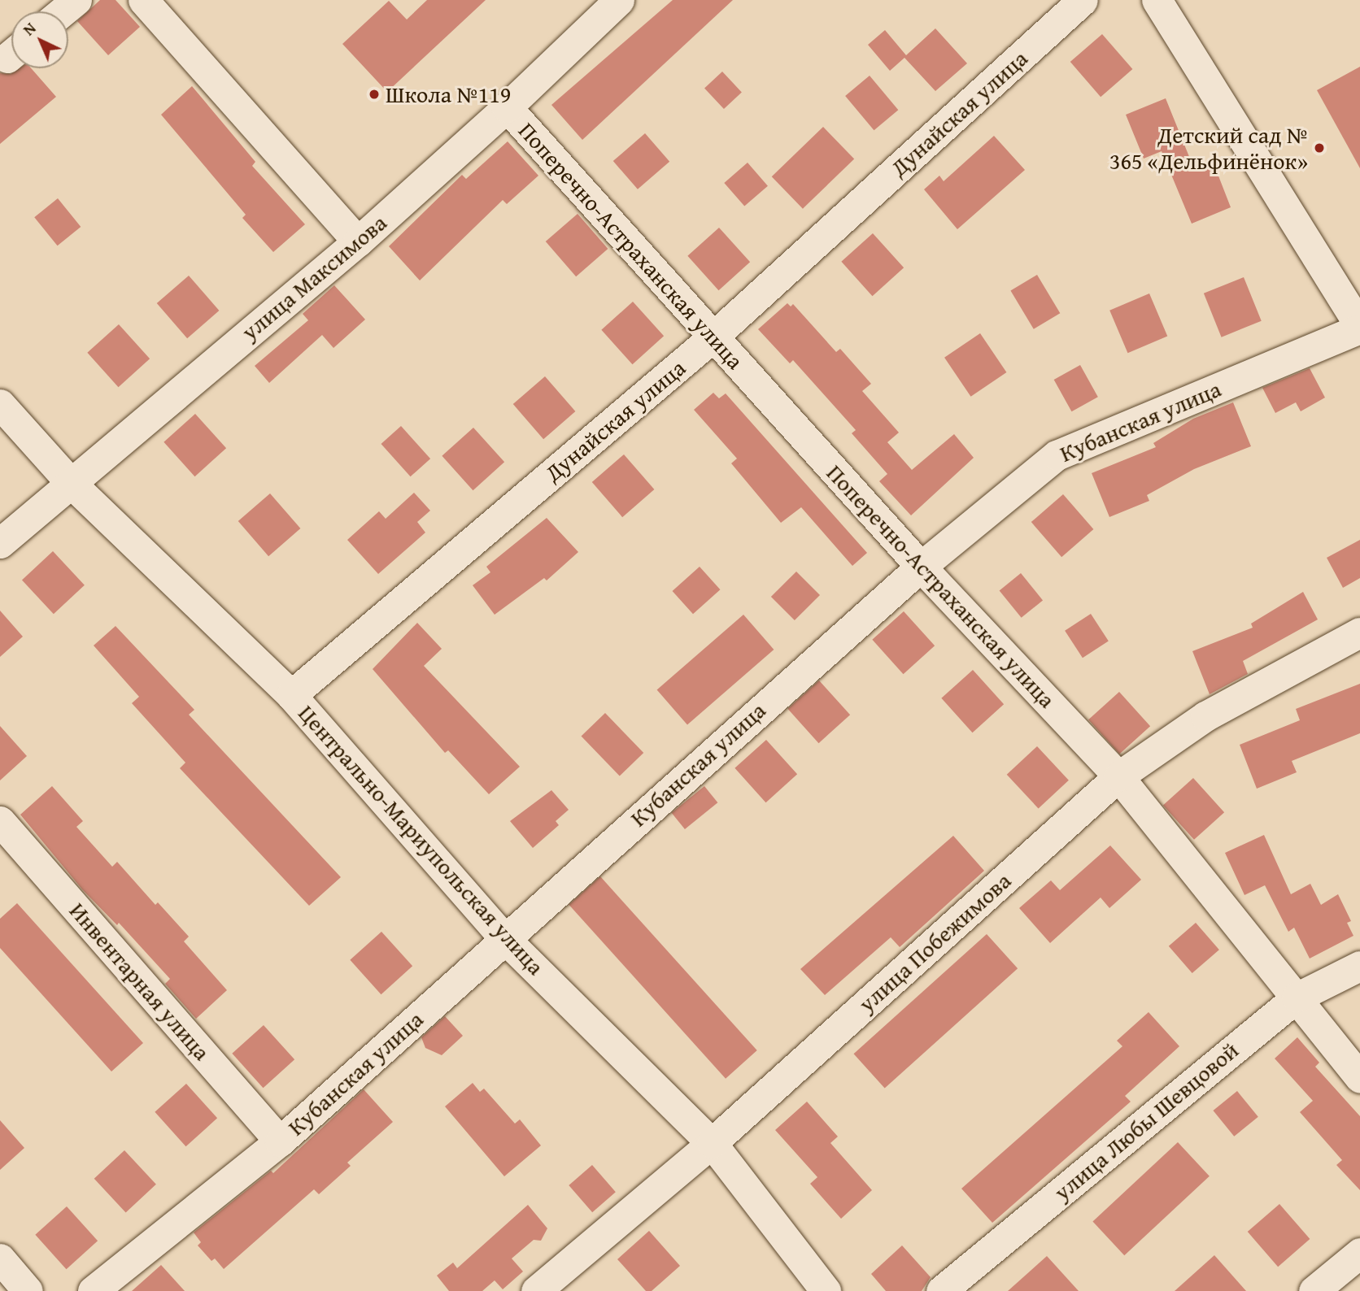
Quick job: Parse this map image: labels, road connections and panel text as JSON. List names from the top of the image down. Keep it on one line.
{"streets":{"street":["Дунайская улица","Поперечно-Астраханская улица","улица Максимова","Кубанская улица","Центрально-Мариупольская улица","улица Побежимова","Инвентарная улица","улица Любы Шевцовой"]},"crossings":[["Дунайская улица","Поперечно-Астраханская улица"],["Дунайская улица","Центрально-Мариупольская улица"],["Поперечно-Астраханская улица","улица Максимова"],["Поперечно-Астраханская улица","Кубанская улица"],["Поперечно-Астраханская улица","улица Побежимова"],["Поперечно-Астраханская улица","улица Любы Шевцовой"],["улица Максимова","Центрально-Мариупольская улица"],["Кубанская улица","Центрально-Мариупольская улица"],["Кубанская улица","Инвентарная улица"],["Центрально-Мариупольская улица","улица Побежимова"]],"places":["Школа №119","Детский сад № 365 «Дельфинёнок»"],"north":"top left"}
